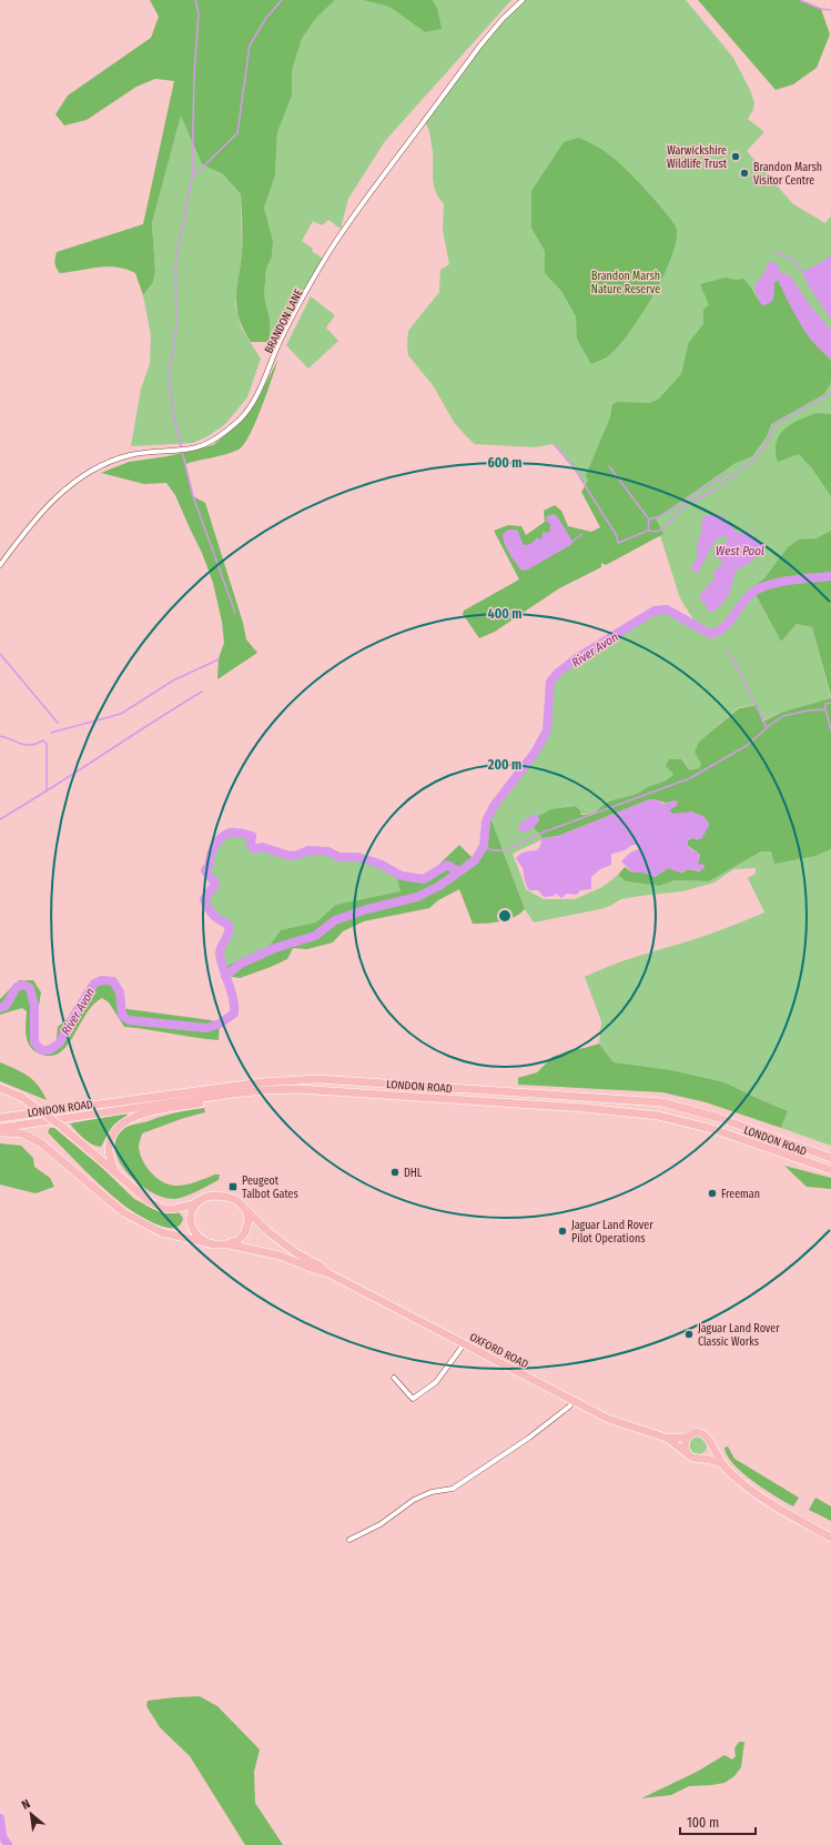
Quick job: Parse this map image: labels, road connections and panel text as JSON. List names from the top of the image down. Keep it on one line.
{"streets":{"highway":["LONDON ROAD","OXFORD ROAD"],"street":["BRANDON LANE"]},"water":["West Pool","River Avon"],"parks":["Brandon Marsh Nature Reserve"],"places":{"other":["Warwickshire Wildlife Trust","Brandon Marsh Visitor Centre","DHL","Freeman","Jaguar Land Rover Pilot Operations","Jaguar Land Rover Classic Works"],"transit":["Peugeot Talbot Gates"]},"scale_bar":"100 m","north":"top left","rings":["600 m","400 m","200 m"]}
